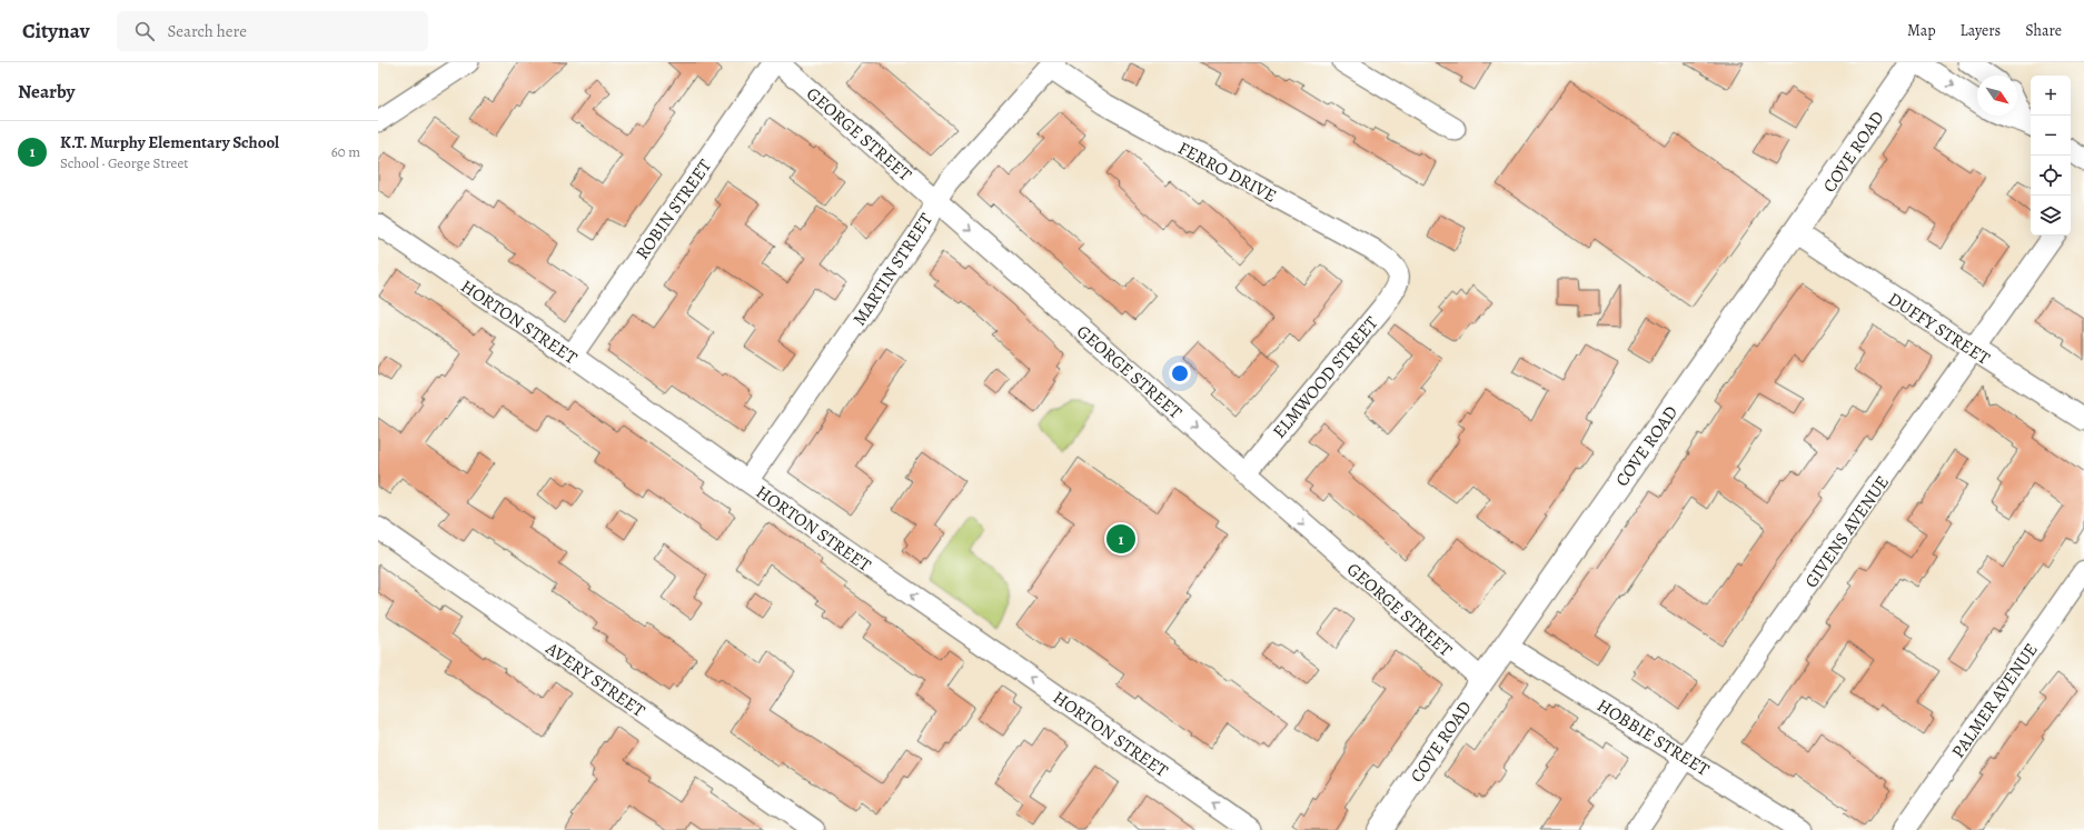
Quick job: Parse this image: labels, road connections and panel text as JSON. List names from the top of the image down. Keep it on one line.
{"streets":{"main road":["COVE ROAD"],"street":["GEORGE STREET","FERRO DRIVE","ROBIN STREET","MARTIN STREET","HORTON STREET","DUFFY STREET","ELMWOOD STREET","GIVENS AVENUE","AVERY STREET","PALMER AVENUE","HOBBIE STREET"]},"crossings":[["GEORGE STREET","COVE ROAD"],["GEORGE STREET","MARTIN STREET"],["GEORGE STREET","ELMWOOD STREET"],["COVE ROAD","DUFFY STREET"],["COVE ROAD","HOBBIE STREET"],["FERRO DRIVE","MARTIN STREET"],["FERRO DRIVE","ELMWOOD STREET"],["ROBIN STREET","HORTON STREET"],["MARTIN STREET","HORTON STREET"],["DUFFY STREET","GIVENS AVENUE"],["GIVENS AVENUE","HOBBIE STREET"]],"one_way":["GEORGE STREET","HORTON STREET"],"north":"bottom right","page":{"header":"Citynav","search":"Search here","nav":["Map","Layers","Share"],"heading":"Nearby","map_buttons":["+","−"],"list":[{"mark":"1","name":"K.T. Murphy Elementary School","note":"School · George Street","value":"60 m"}],"pins":"1"}}
